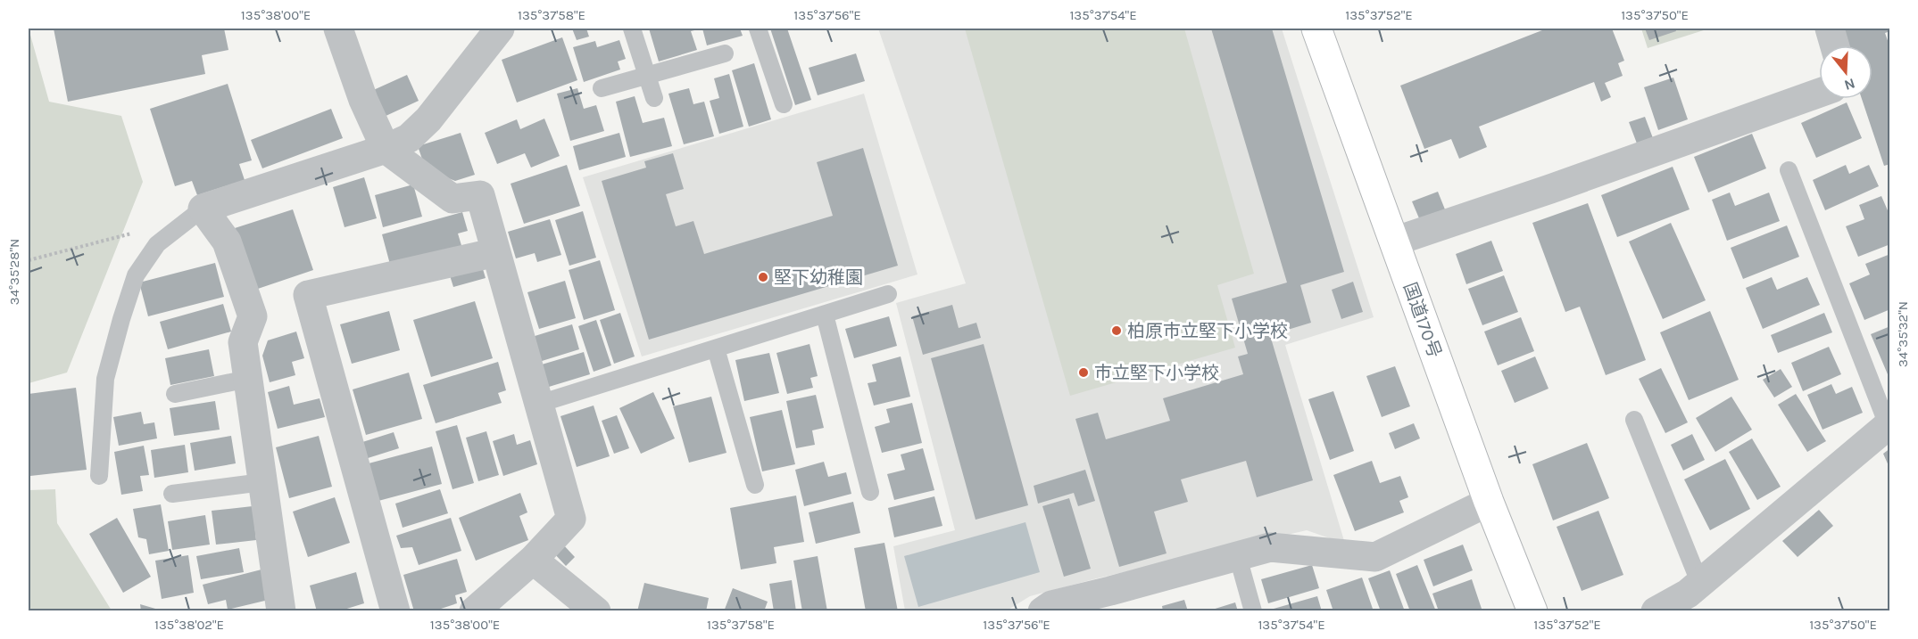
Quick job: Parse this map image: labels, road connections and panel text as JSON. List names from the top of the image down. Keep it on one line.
{"streets":{"highway":["国道170号"]},"places":["堅下幼稚園","柏原市立堅下小学校","市立堅下小学校"],"north":"bottom","coordinates":["135°38'00\"E","135°37'58\"E","135°37'56\"E","135°37'54\"E","135°37'52\"E","135°37'50\"E","34°35'28\"N","34°35'32\"N","135°38'02\"E"]}
